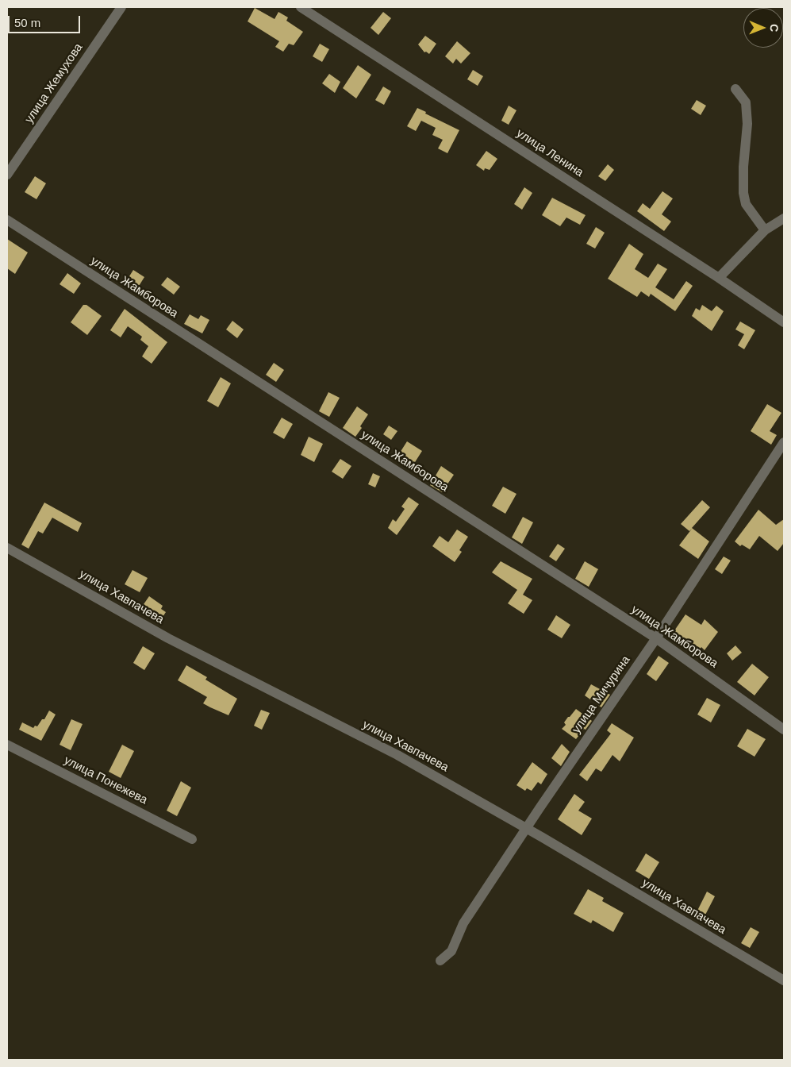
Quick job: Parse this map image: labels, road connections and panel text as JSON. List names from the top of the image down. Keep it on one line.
{"streets":{"street":["улица Жемухова","улица Ленина","улица Жамборова","улица Хавпачева","улица Мичурина","улица Понежева"]},"crossings":[["улица Жамборова","улица Мичурина"],["улица Хавпачева","улица Мичурина"]],"scale_bar":"50 m","north":"right"}
